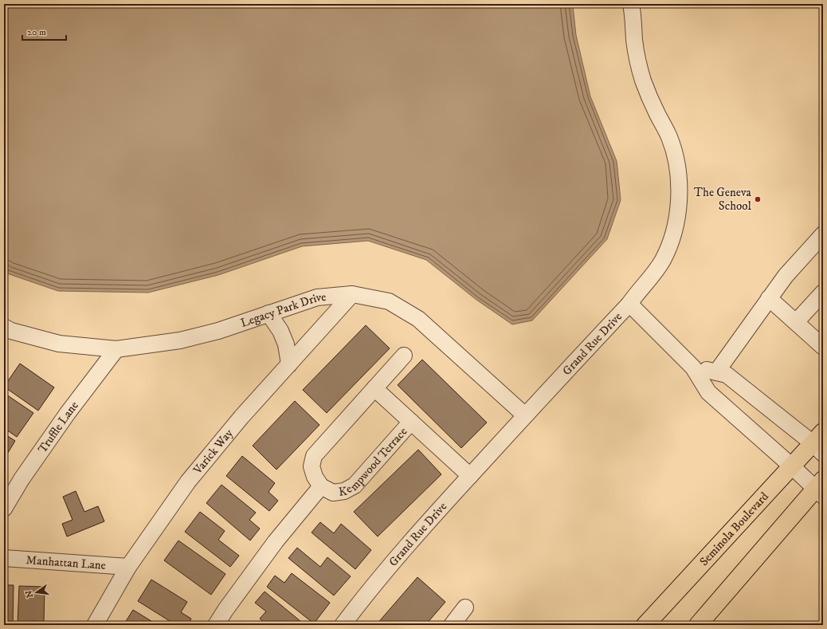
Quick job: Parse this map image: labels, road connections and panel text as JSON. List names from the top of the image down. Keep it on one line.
{"streets":{"main road":["Seminola Boulevard"],"street":["Legacy Park Drive","Grand Rue Drive","Truffle Lane","Varick Way","Kempwood Terrace","Manhattan Lane"]},"crossings":[["Legacy Park Drive","Grand Rue Drive"],["Legacy Park Drive","Truffle Lane"],["Legacy Park Drive","Varick Way"],["Grand Rue Drive","Kempwood Terrace"],["Varick Way","Manhattan Lane"]],"places":["The Geneva School"],"scale_bar":"20 m","north":"left"}
